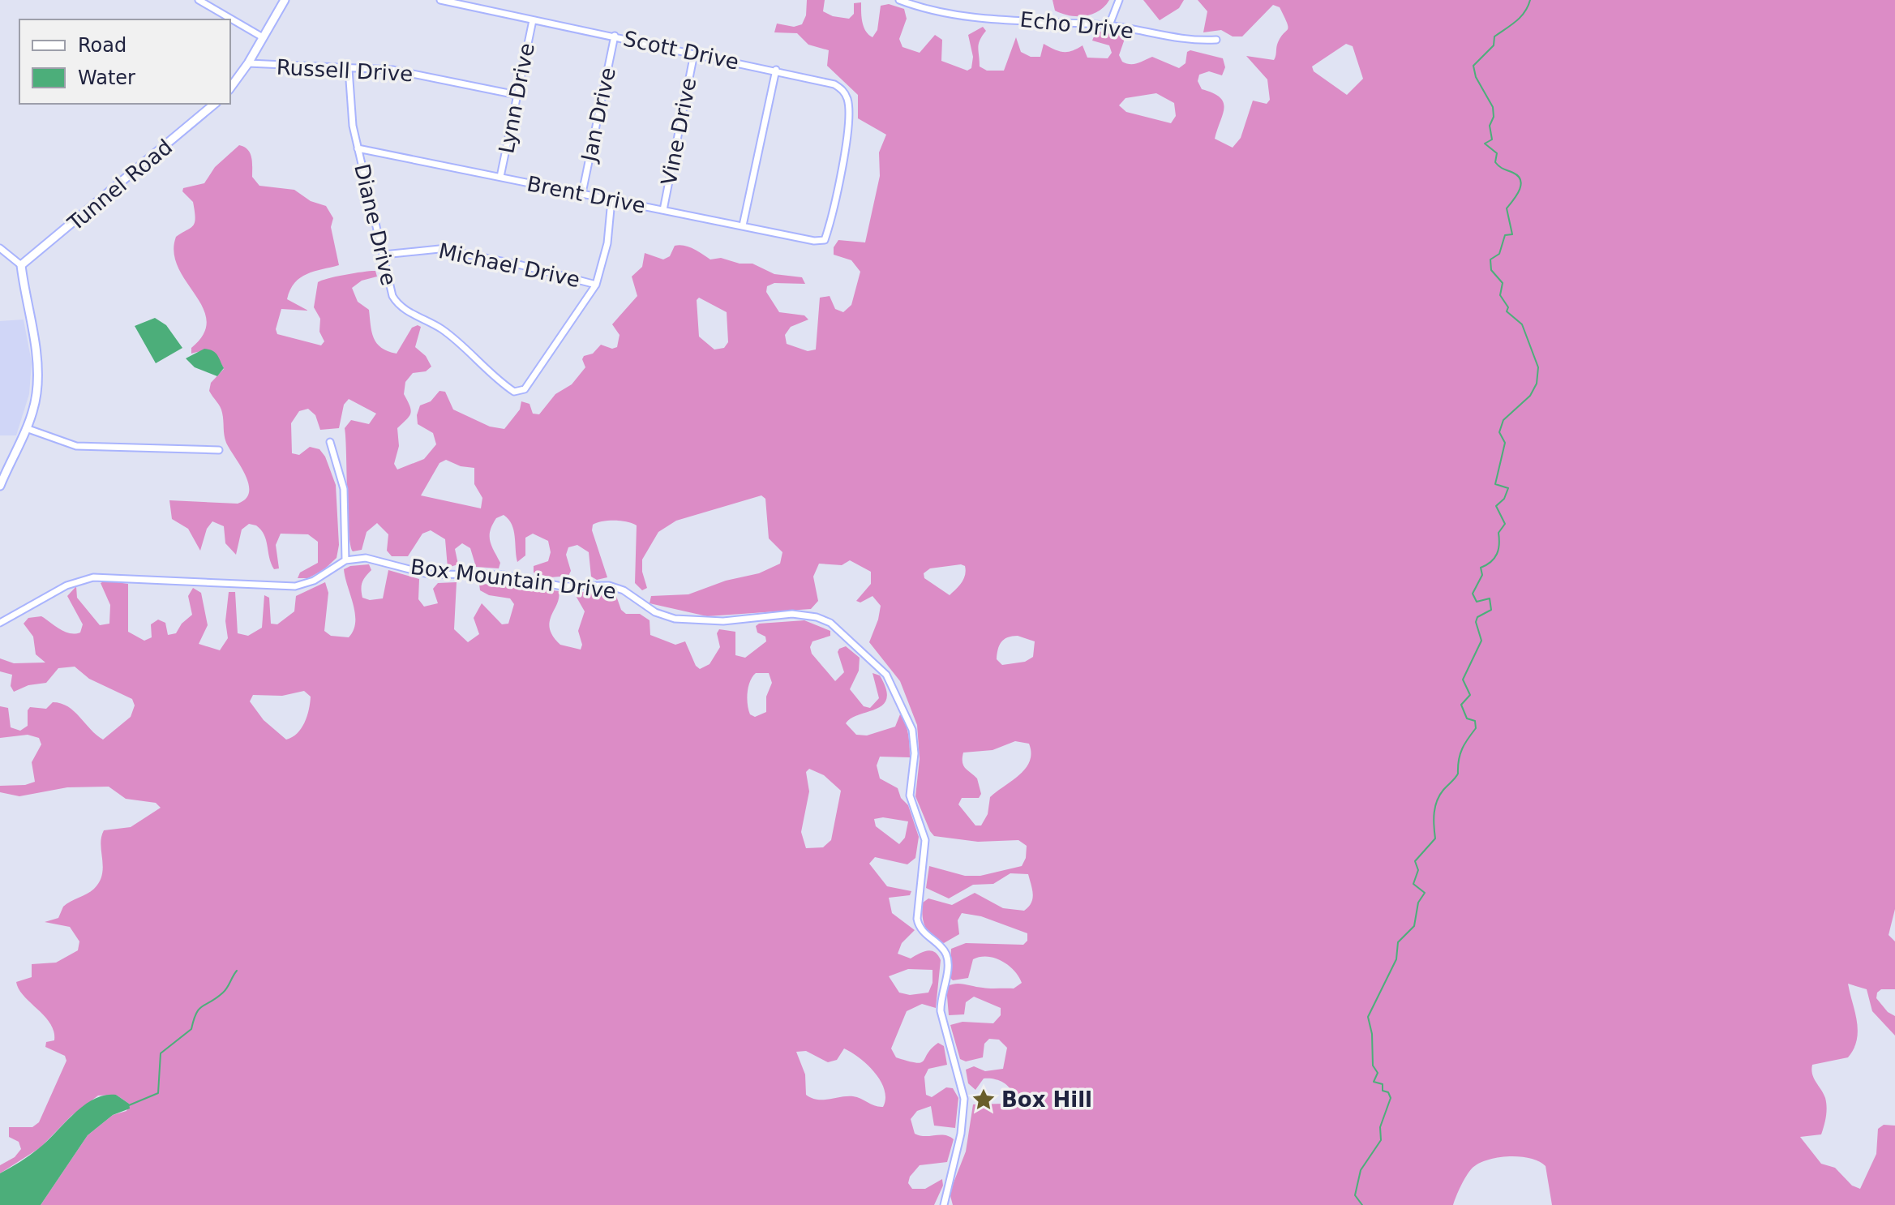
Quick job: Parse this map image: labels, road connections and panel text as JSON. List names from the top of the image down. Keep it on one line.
{"streets":{"main road":["Tunnel Road"],"street":["Echo Drive","Scott Drive","Russell Drive","Lynn Drive","Jan Drive","Vine Drive","Brent Drive","Diane Drive","Michael Drive","Box Mountain Drive"]},"crossings":[["Scott Drive","Lynn Drive"],["Scott Drive","Jan Drive"],["Scott Drive","Vine Drive"],["Scott Drive","Brent Drive"],["Russell Drive","Lynn Drive"],["Russell Drive","Diane Drive"],["Lynn Drive","Brent Drive"],["Jan Drive","Brent Drive"],["Vine Drive","Brent Drive"],["Brent Drive","Diane Drive"],["Diane Drive","Michael Drive"]],"places":{"place":["Box Hill"]},"legend":["Road","Water"]}
